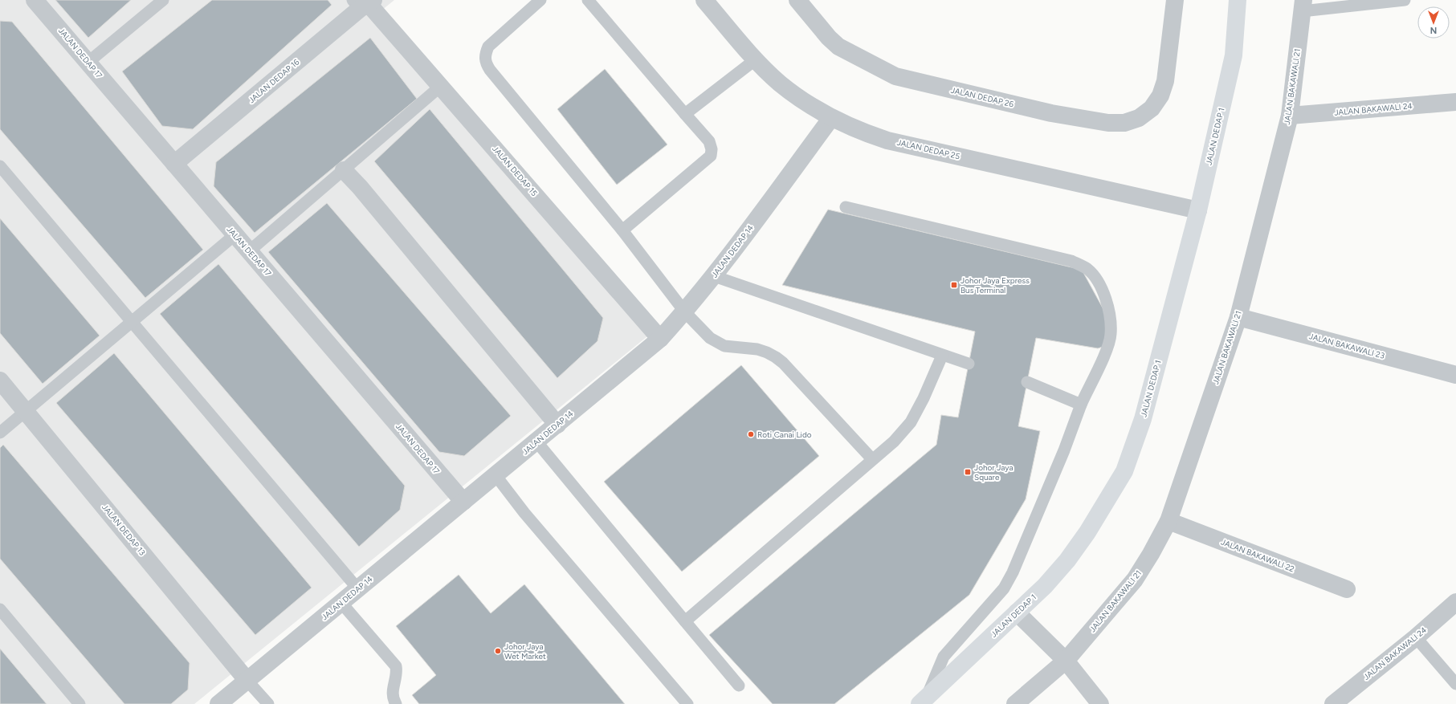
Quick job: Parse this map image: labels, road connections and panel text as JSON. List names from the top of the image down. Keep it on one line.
{"streets":{"main road":["JALAN DEDAP 1"],"street":["JALAN DEDAP 17","JALAN DEDAP 16","JALAN BAKAWALI 21","JALAN DEDAP 26","JALAN BAKAWALI 24","JALAN DEDAP 25","JALAN DEDAP 15","JALAN DEDAP 14","JALAN BAKAWALI 23","JALAN DEDAP 13","JALAN BAKAWALI 22"]},"crossings":[["JALAN DEDAP 17","JALAN DEDAP 16"],["JALAN DEDAP 17","JALAN DEDAP 14"],["JALAN DEDAP 16","JALAN DEDAP 15"],["JALAN BAKAWALI 21","JALAN BAKAWALI 24"],["JALAN BAKAWALI 21","JALAN BAKAWALI 23"],["JALAN BAKAWALI 21","JALAN BAKAWALI 22"],["JALAN DEDAP 1","JALAN DEDAP 25"],["JALAN DEDAP 25","JALAN DEDAP 14"],["JALAN DEDAP 15","JALAN DEDAP 14"],["JALAN DEDAP 14","JALAN DEDAP 13"]],"places":{"transit":["Johor Jaya Express Bus Terminal","Johor Jaya Square"],"other":["Roti Canai Lido","Johor Jaya Wet Market"]},"north":"bottom"}
